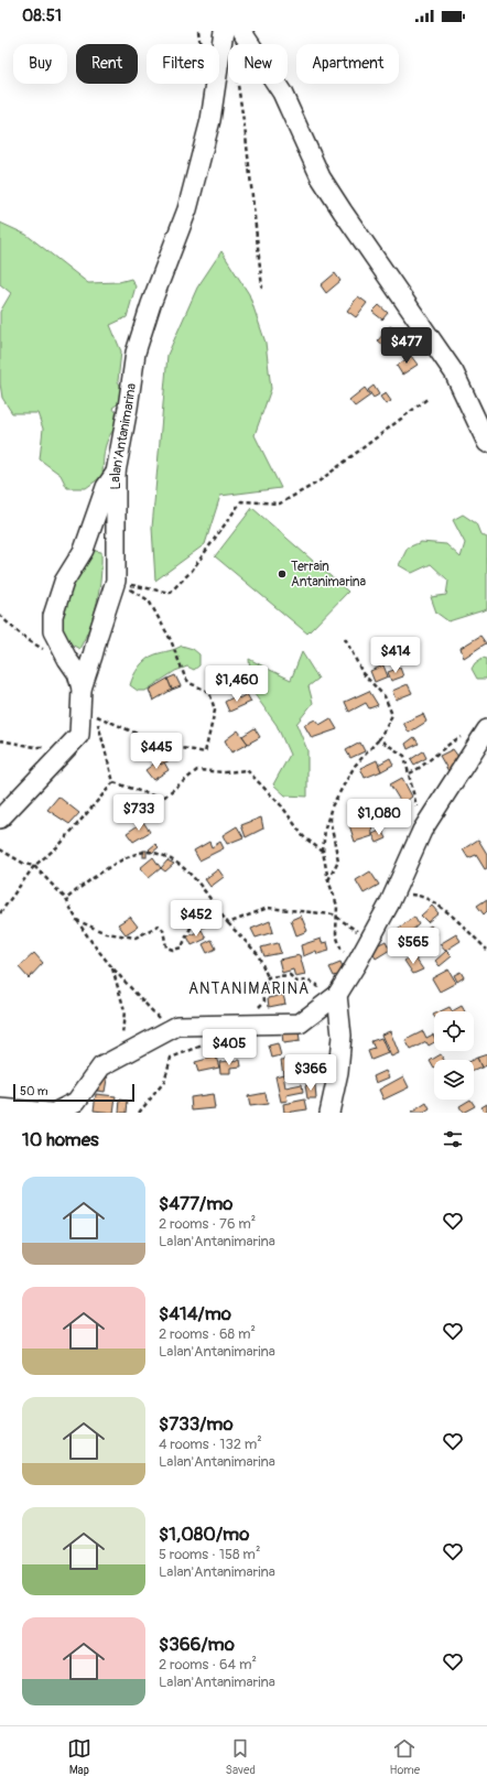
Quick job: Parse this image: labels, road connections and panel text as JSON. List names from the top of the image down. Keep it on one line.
{"streets":{"street":["Lalan'Antanimarina"]},"districts":["ANTANIMARINA"],"places":["Terrain Antanimarina"],"scale_bar":"50 m","page":{"status":"08:51","chip":["Buy","Rent","Filters","New","Apartment"],"price":["$477","$414","$1,460","$445","$733","$1,080","$452","$565","$405","$366"],"scale":"50 m","heading":"10 homes","list":[{"name":"$477/mo","note":"2 rooms · 76 m² · Lalan'Antanimarina"},{"name":"$414/mo","note":"2 rooms · 68 m² · Lalan'Antanimarina"},{"name":"$733/mo","note":"4 rooms · 132 m² · Lalan'Antanimarina"},{"name":"$1,080/mo","note":"5 rooms · 158 m² · Lalan'Antanimarina"},{"name":"$366/mo","note":"2 rooms · 64 m² · Lalan'Antanimarina"}],"tabs":["Map","Saved","Home"]}}
